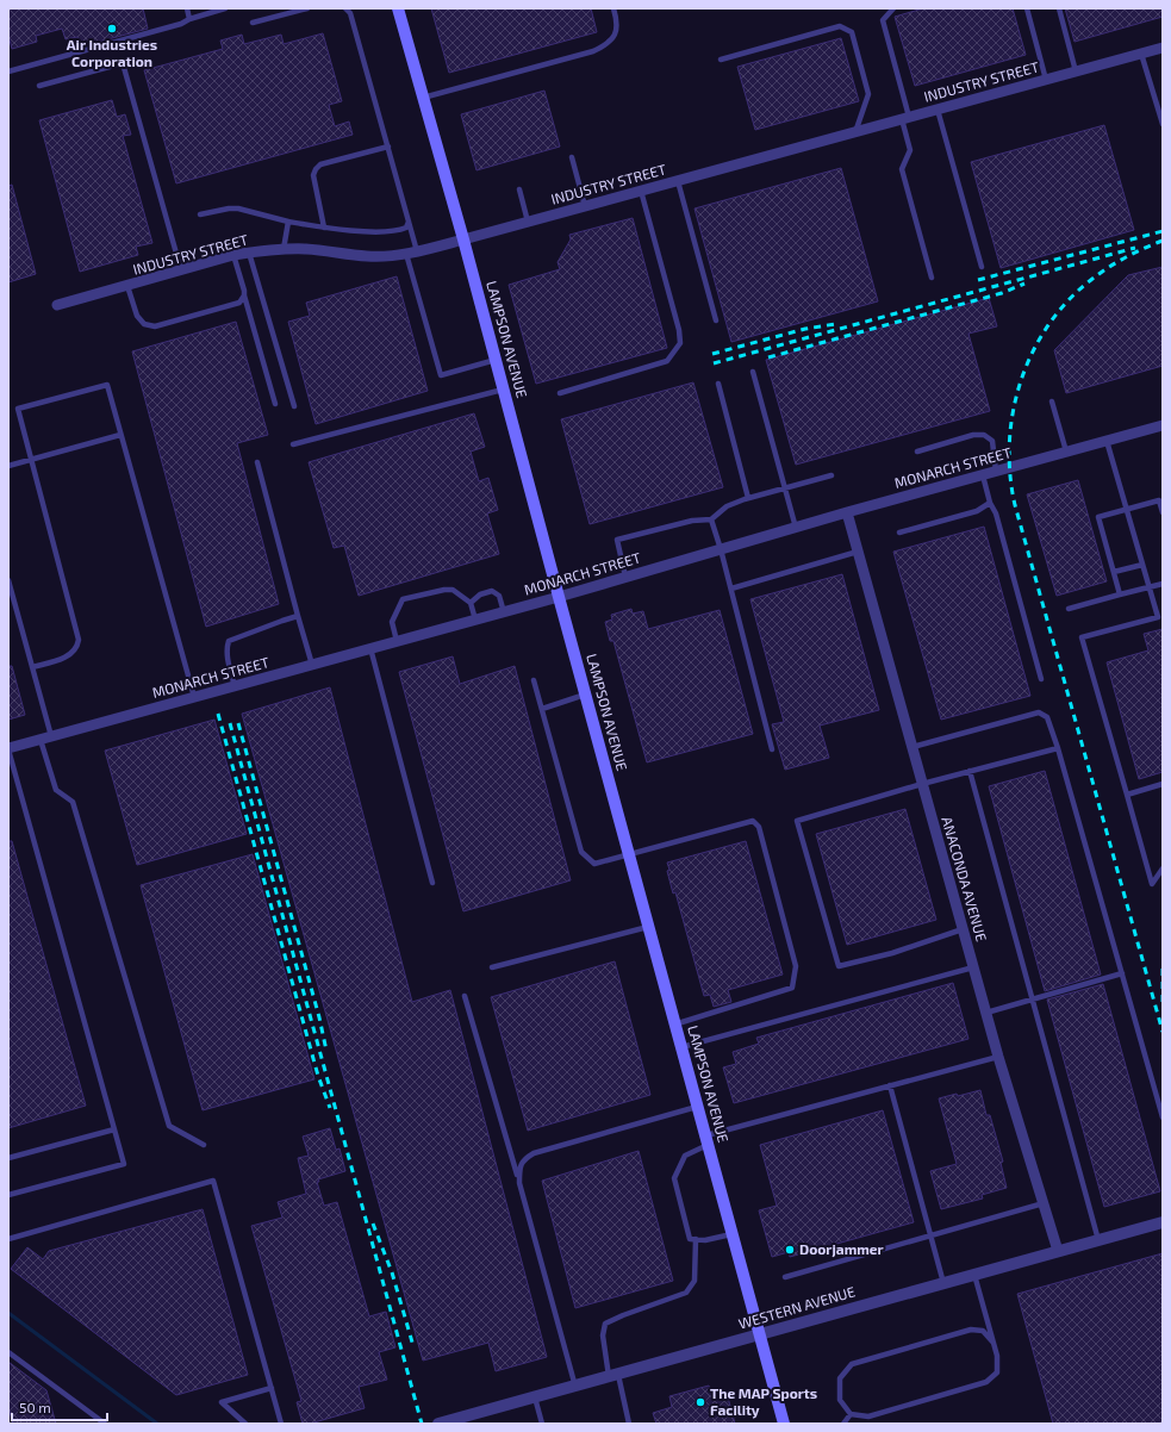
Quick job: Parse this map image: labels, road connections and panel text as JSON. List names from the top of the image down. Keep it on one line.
{"streets":{"main road":["LAMPSON AVENUE"],"street":["INDUSTRY STREET","MONARCH STREET","ANACONDA AVENUE","WESTERN AVENUE"]},"crossings":[["INDUSTRY STREET","LAMPSON AVENUE"],["LAMPSON AVENUE","MONARCH STREET"],["LAMPSON AVENUE","WESTERN AVENUE"],["MONARCH STREET","ANACONDA AVENUE"],["ANACONDA AVENUE","WESTERN AVENUE"]],"places":["Air Industries Corporation","Doorjammer","The MAP Sports Facility"],"scale_bar":"50 m"}
